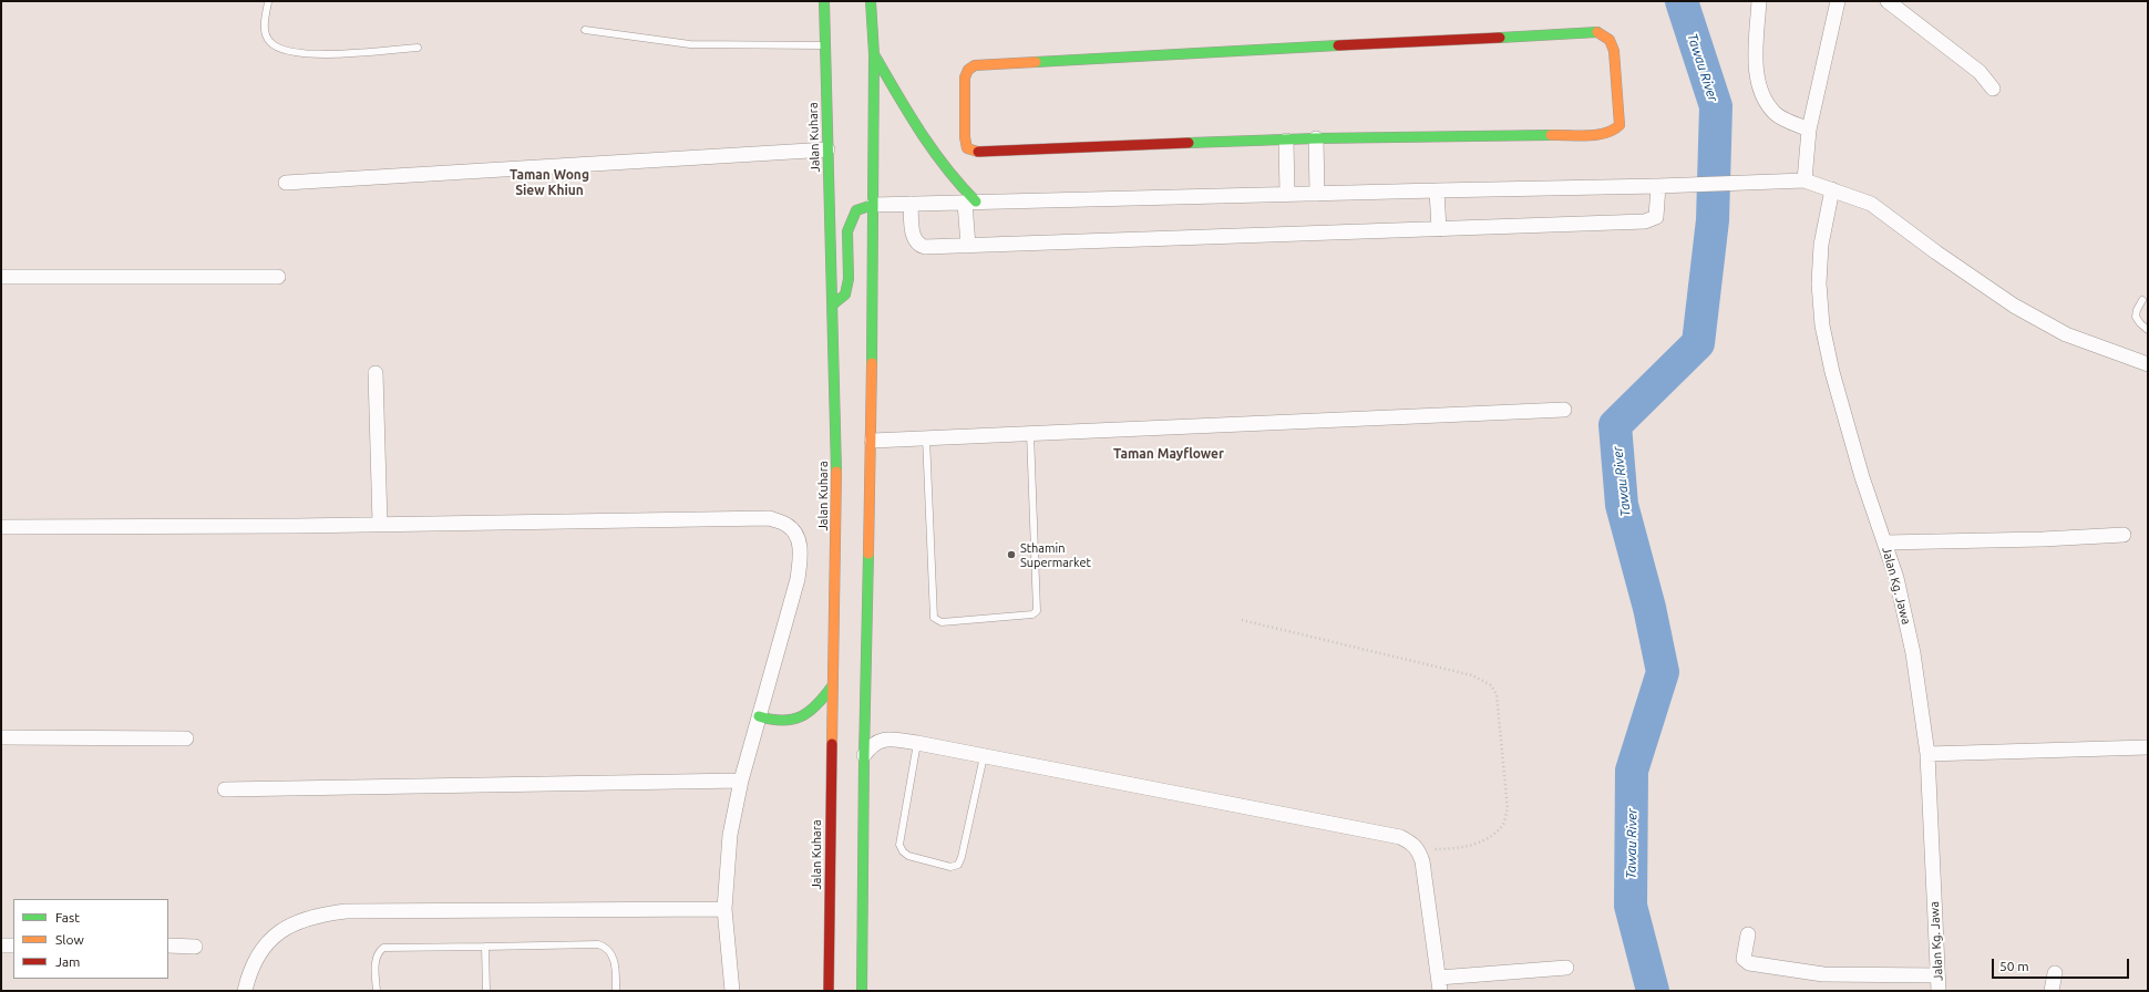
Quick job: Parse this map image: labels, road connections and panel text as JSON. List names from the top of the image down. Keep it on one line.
{"streets":{"main road":["Jalan Kuhara"],"street":["Jalan Kg. Jawa"]},"districts":["Taman Wong Siew Khiun","Taman Mayflower"],"water":["Tawau River"],"places":["Sthamin Supermarket"],"legend":["Fast","Slow","Jam"],"scale_bar":"50 m"}
